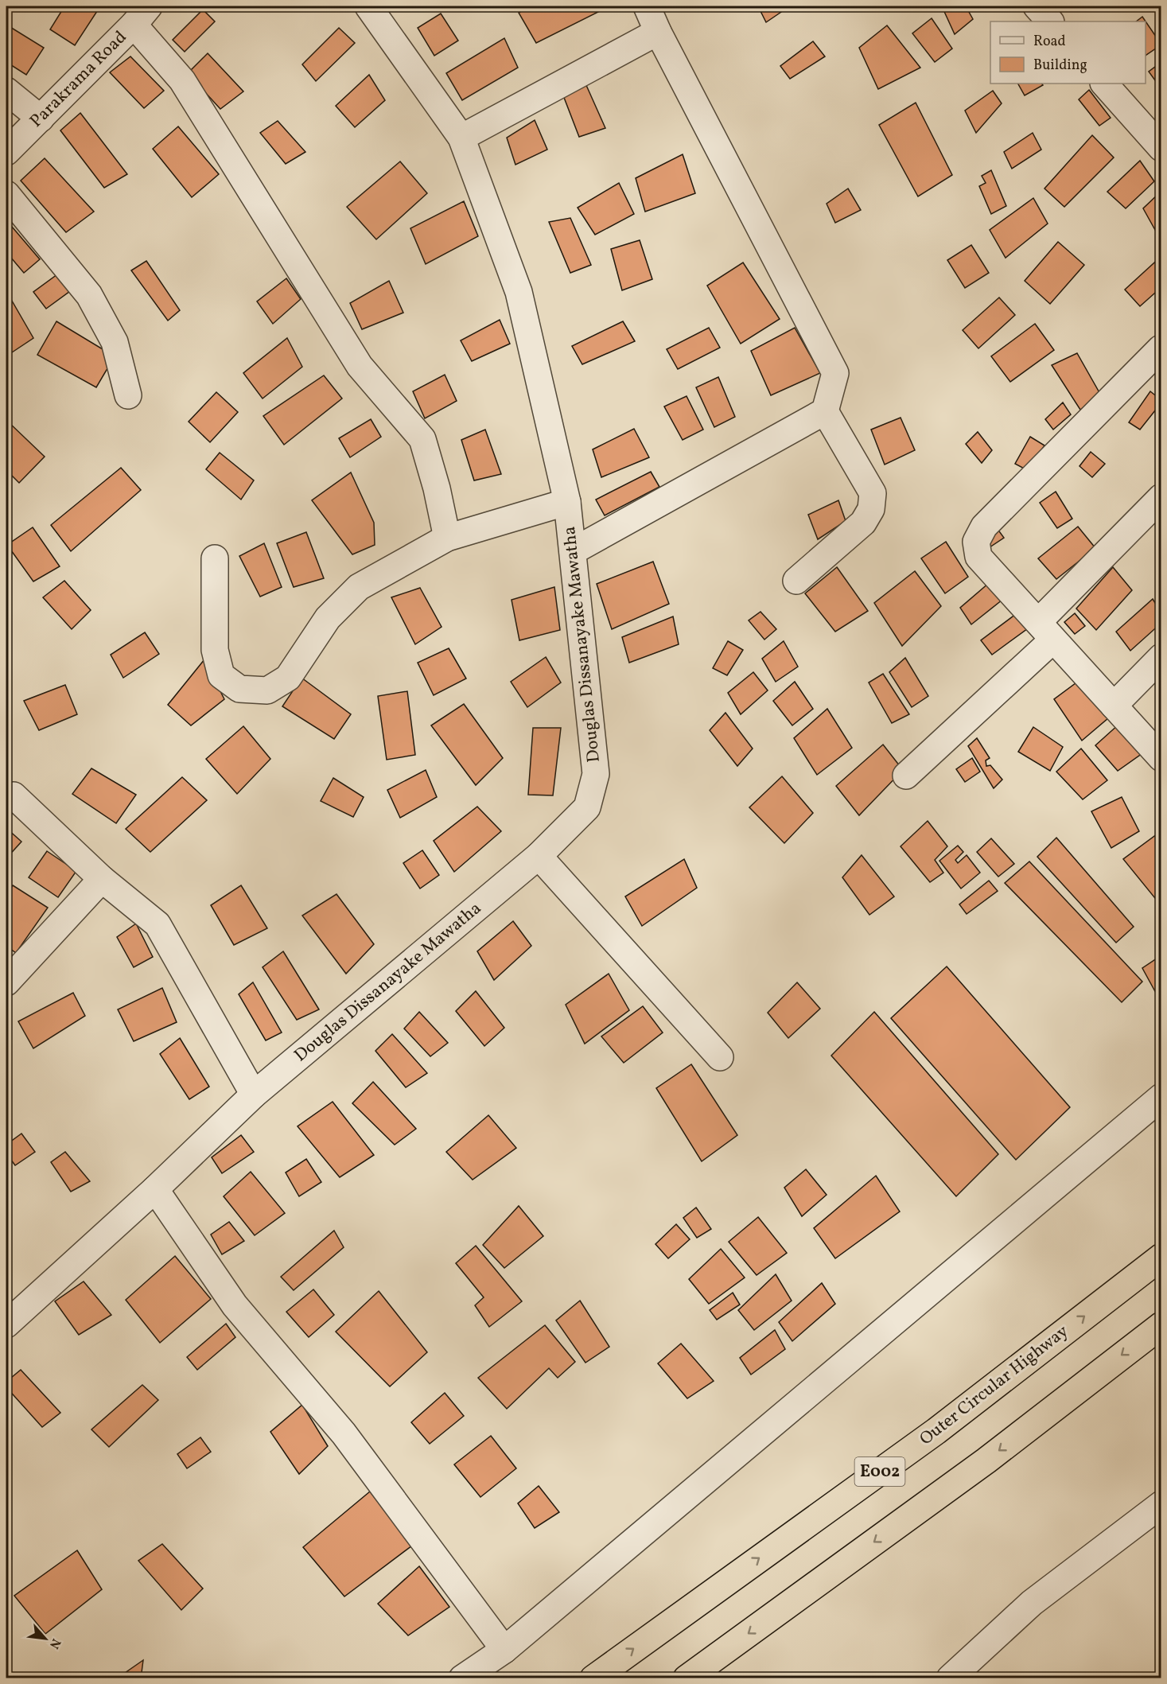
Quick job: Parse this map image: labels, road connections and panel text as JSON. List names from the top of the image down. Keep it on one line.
{"streets":{"highway":["Outer Circular Highway","E002"],"street":["Parakrama Road","Douglas Dissanayake Mawatha"]},"legend":["Road","Building"],"north":"bottom right"}
